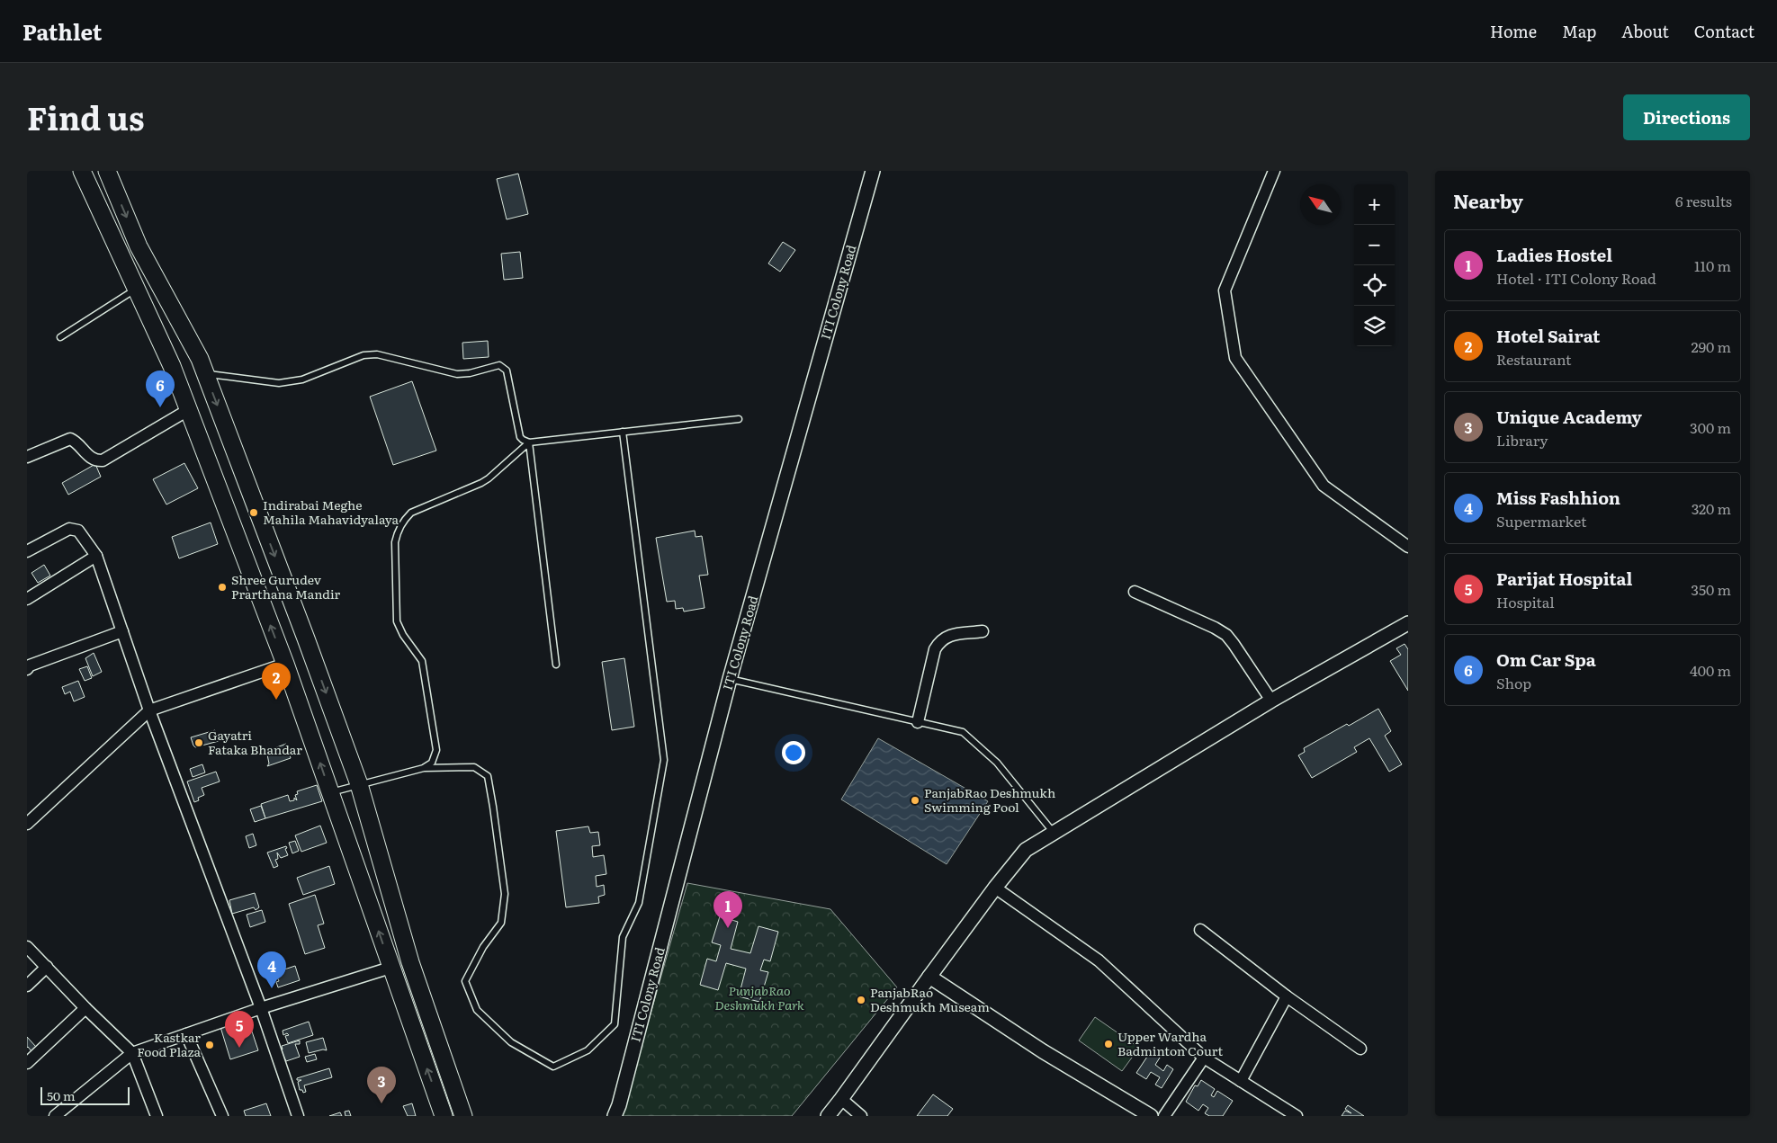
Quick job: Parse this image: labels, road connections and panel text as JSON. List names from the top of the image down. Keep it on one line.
{"streets":{"street":["ITI Colony Road"]},"parks":["PunjabRao Deshmukh Park"],"places":["Indirabai Meghe Mahila Mahavidyalaya","Shree Gurudev Prarthana Mandir","Gayatri Fataka Bhandar","PanjabRao Deshmukh Swimming Pool","PanjabRao Deshmukh Museam","Upper Wardha Badminton Court","Kastkar Food Plaza"],"scale_bar":"50 m","north":"top left","page":{"header":"Pathlet","nav":["Home","Map","About","Contact"],"title":"Find us","buttons":"Directions","heading":["Nearby","6 results"],"map_buttons":["+","−"],"list":[{"mark":"1","name":"Ladies Hostel","note":"Hotel · ITI Colony Road","value":"110 m"},{"mark":"2","name":"Hotel Sairat","note":"Restaurant","value":"290 m"},{"mark":"3","name":"Unique Academy","note":"Library","value":"300 m"},{"mark":"4","name":"Miss Fashhion","note":"Supermarket","value":"320 m"},{"mark":"5","name":"Parijat Hospital","note":"Hospital","value":"350 m"},{"mark":"6","name":"Om Car Spa","note":"Shop","value":"400 m"}],"pins":["6","2","1","4","5","3"],"scale":"50 m"}}
